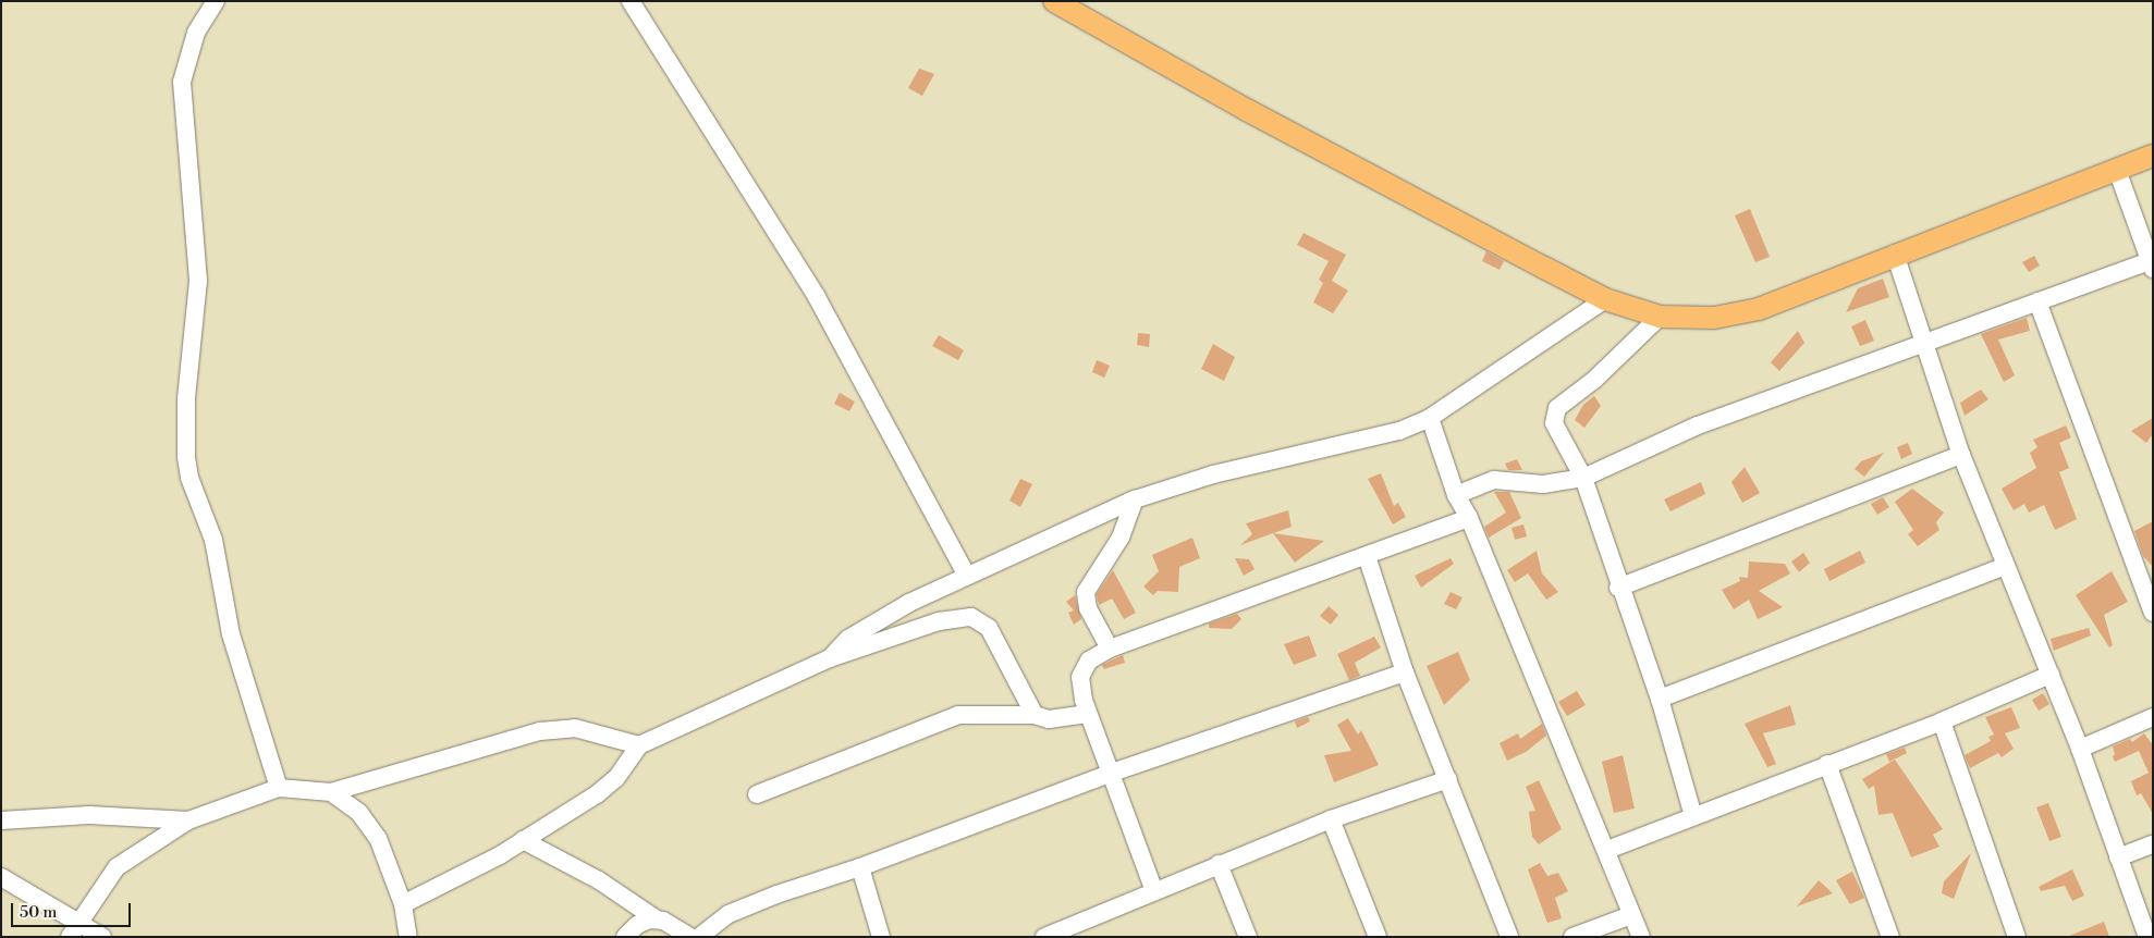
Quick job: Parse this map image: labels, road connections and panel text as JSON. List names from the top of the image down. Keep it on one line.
{"scale_bar":"50 m"}
